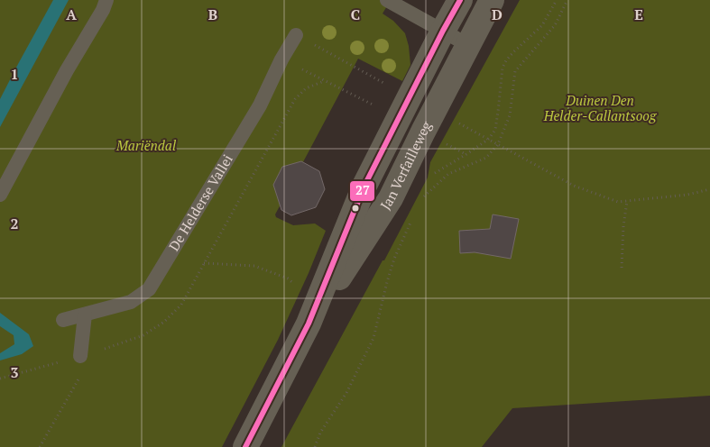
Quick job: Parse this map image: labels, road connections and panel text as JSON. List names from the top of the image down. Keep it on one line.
{"streets":{"street":["Jan Verfailleweg"],"lane":["De Helderse Vallei"]},"parks":["Duinen Den Helder-Callantsoog","Mariëndal"],"lines":["transit line 27"],"grid":{"columns":["A","B","C","D","E"],"rows":["1","2","3"]}}
